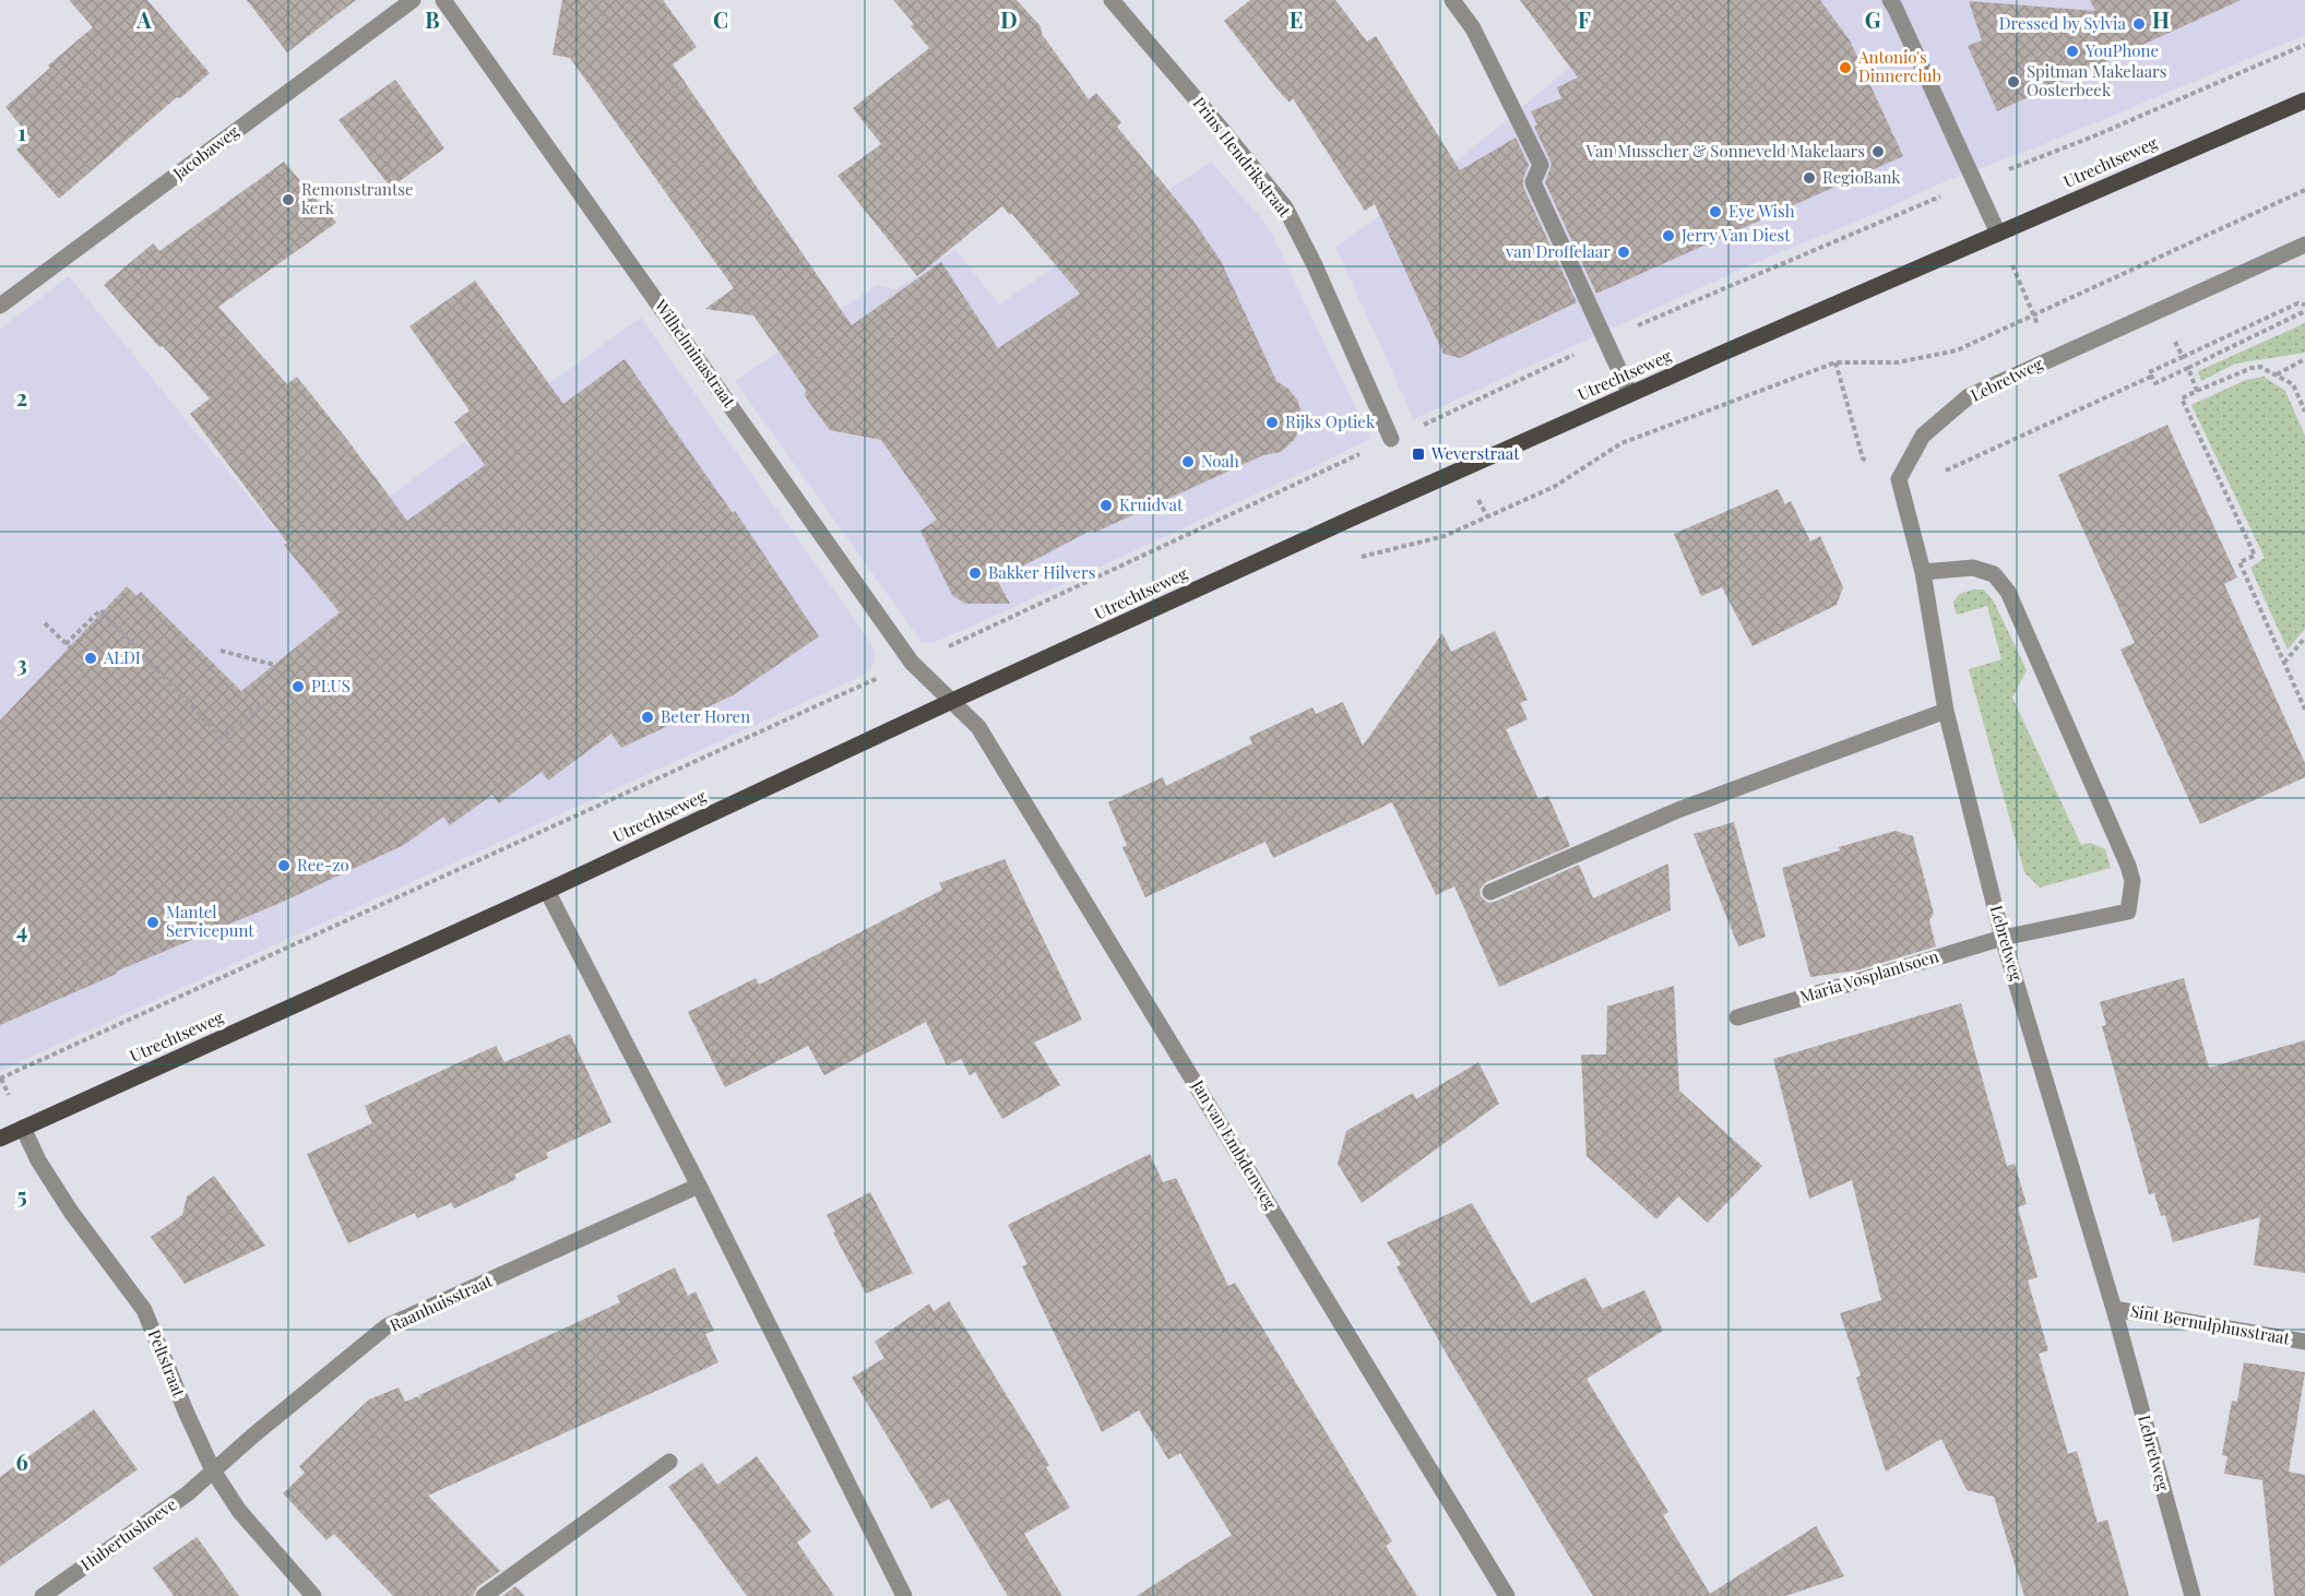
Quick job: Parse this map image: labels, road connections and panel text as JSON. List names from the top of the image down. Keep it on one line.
{"streets":{"main road":["Utrechtseweg"],"street":["Jacobaweg","Prins Hendrikstraat","Wilhelminastraat","Lebretweg","Maria Vosplantsoen","Jan van Embdenweg","Raanhuisstraat","Sint Bernulphusstraat","Peltstraat","Hubertushoeve"]},"crossings":[["Prins Hendrikstraat","Utrechtseweg"],["Utrechtseweg","Wilhelminastraat"],["Utrechtseweg","Jan van Embdenweg"],["Utrechtseweg","Peltstraat"],["Wilhelminastraat","Jan van Embdenweg"],["Lebretweg","Maria Vosplantsoen"],["Lebretweg","Sint Bernulphusstraat"],["Raanhuisstraat","Peltstraat"],["Raanhuisstraat","Hubertushoeve"],["Peltstraat","Hubertushoeve"]],"places":{"other":["Dressed by Sylvia","YouPhone","Antonio's Dinnerclub","Spitman Makelaars Oosterbeek","Van Musscher & Sonneveld Makelaars","RegioBank","Remonstrantse kerk","Eye Wish","Jerry Van Diest","van Droffelaar","Rijks Optiek","Noah","Kruidvat","Bakker Hilvers","ALDI","PLUS","Beter Horen","Ree-zo","Mantel Servicepunt"],"transit":["Weverstraat"]},"grid":{"columns":["A","B","C","D","E","F","G","H"],"rows":["1","2","3","4","5","6"]}}
